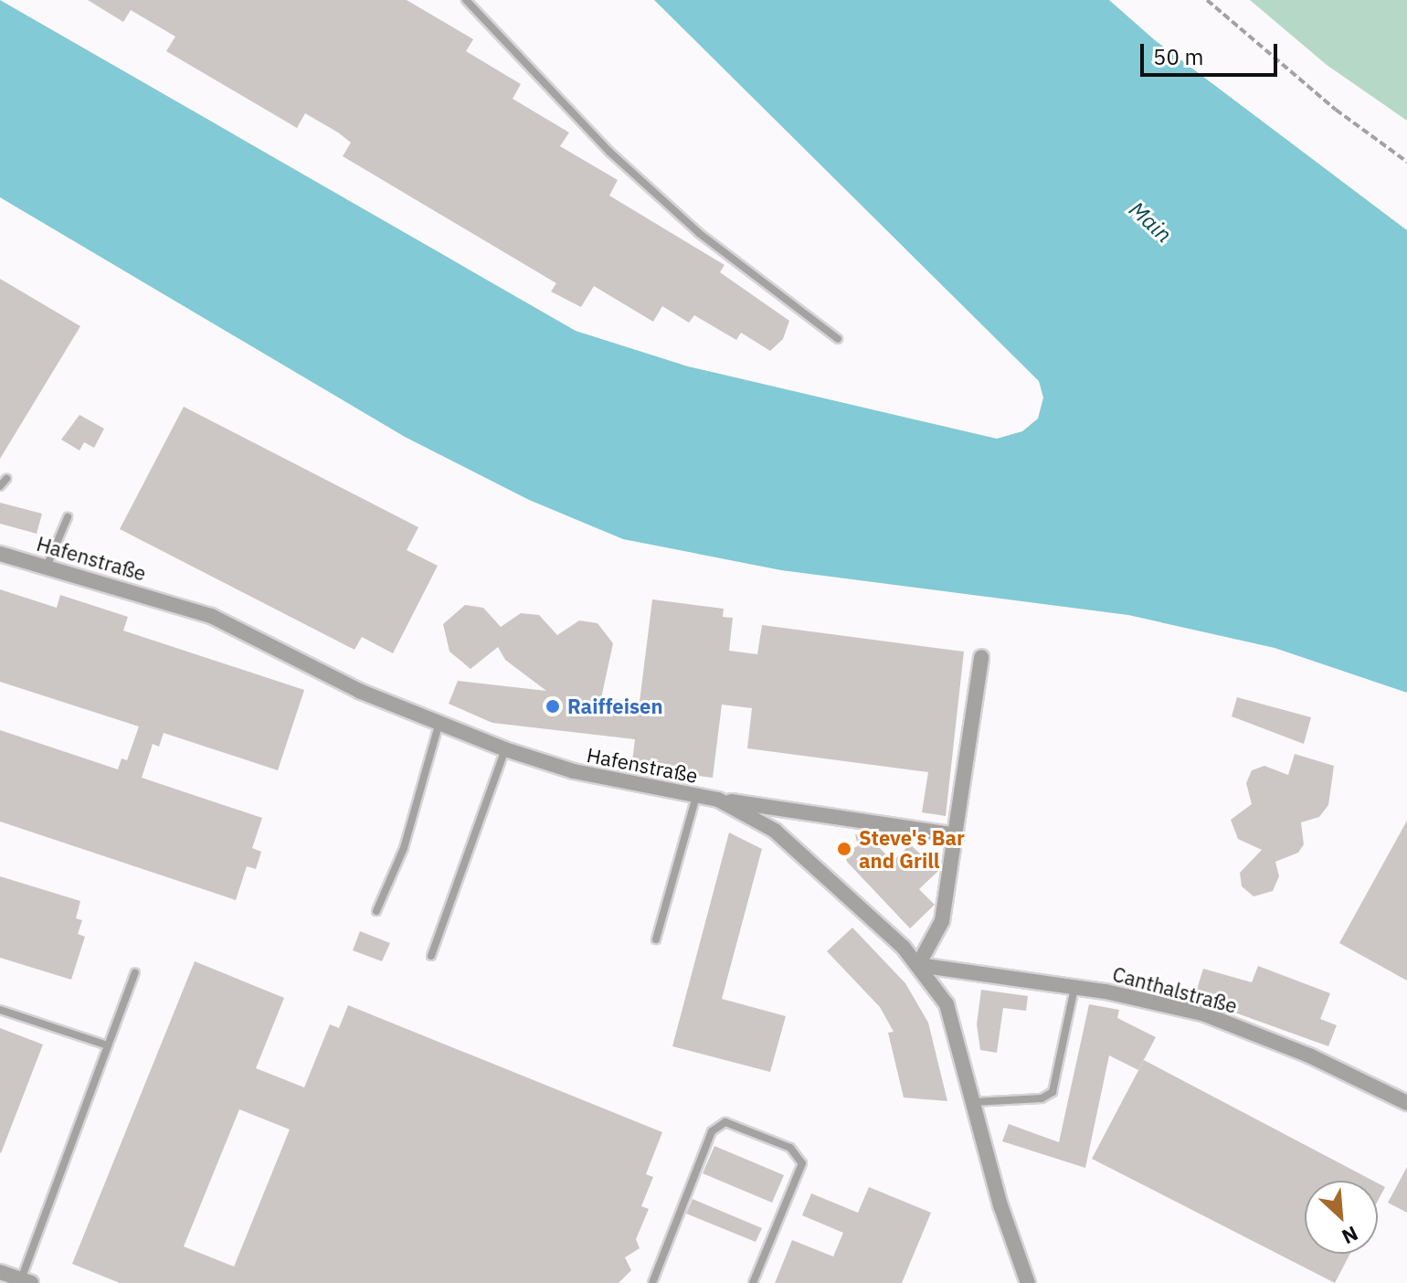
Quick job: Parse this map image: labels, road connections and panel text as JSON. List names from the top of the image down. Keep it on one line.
{"streets":{"street":["Hafenstraße","Canthalstraße"]},"crossings":[["Hafenstraße","Canthalstraße"]],"water":["Main"],"places":["Raiffeisen","Steve's Bar and Grill"],"scale_bar":"50 m","north":"bottom right"}
